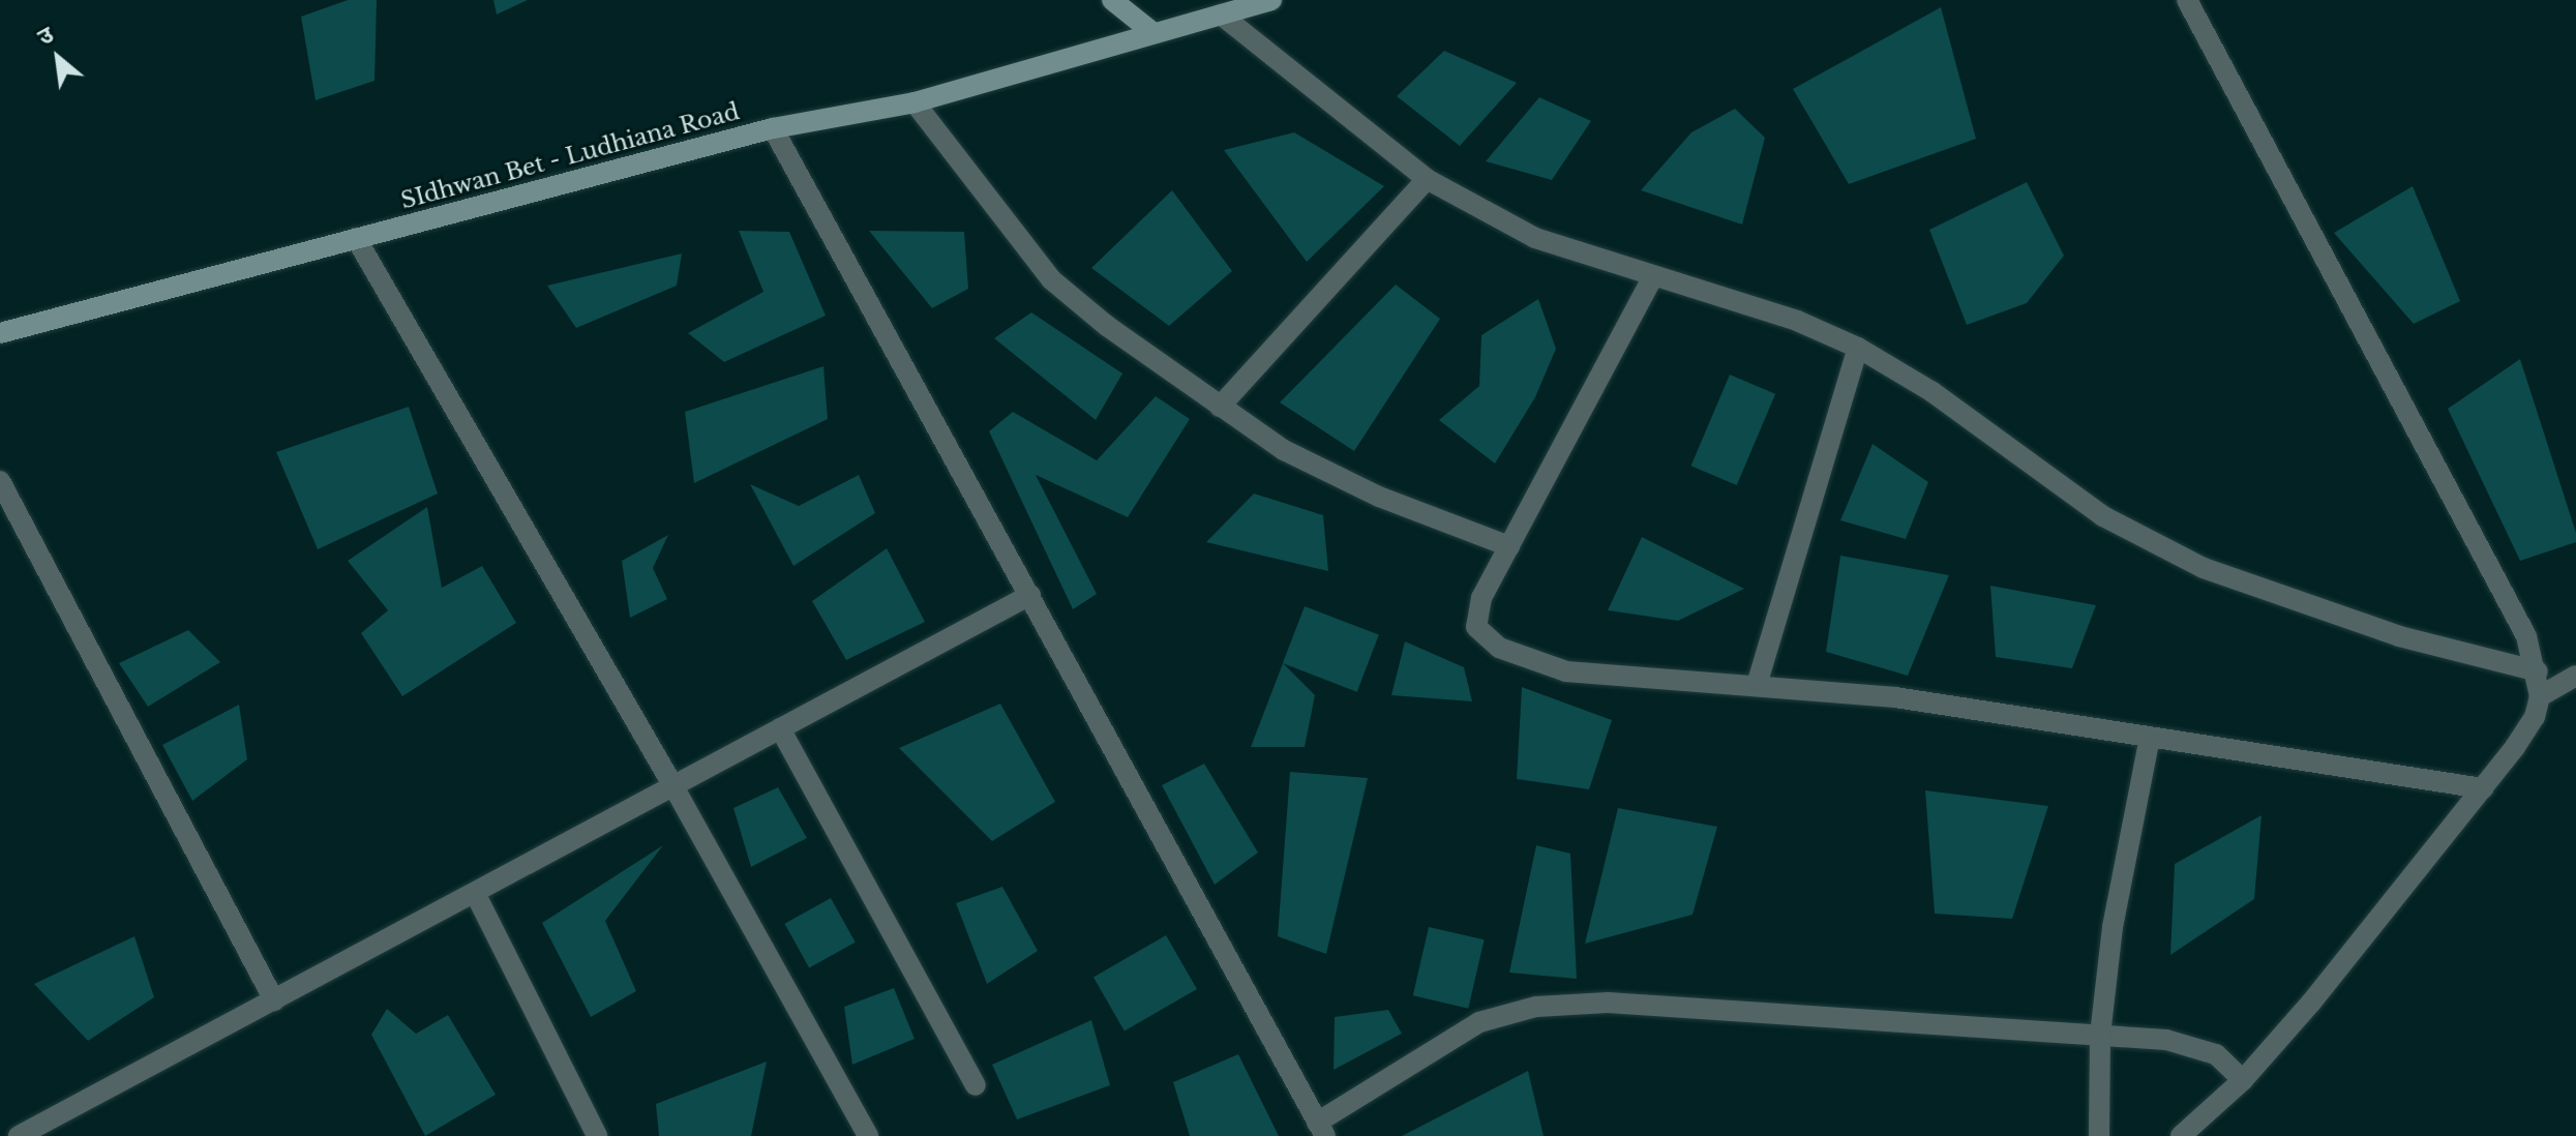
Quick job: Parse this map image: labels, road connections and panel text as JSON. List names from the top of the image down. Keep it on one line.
{"streets":{"main road":["SIdhwan Bet - Ludhiana Road"]},"north":"top left"}
